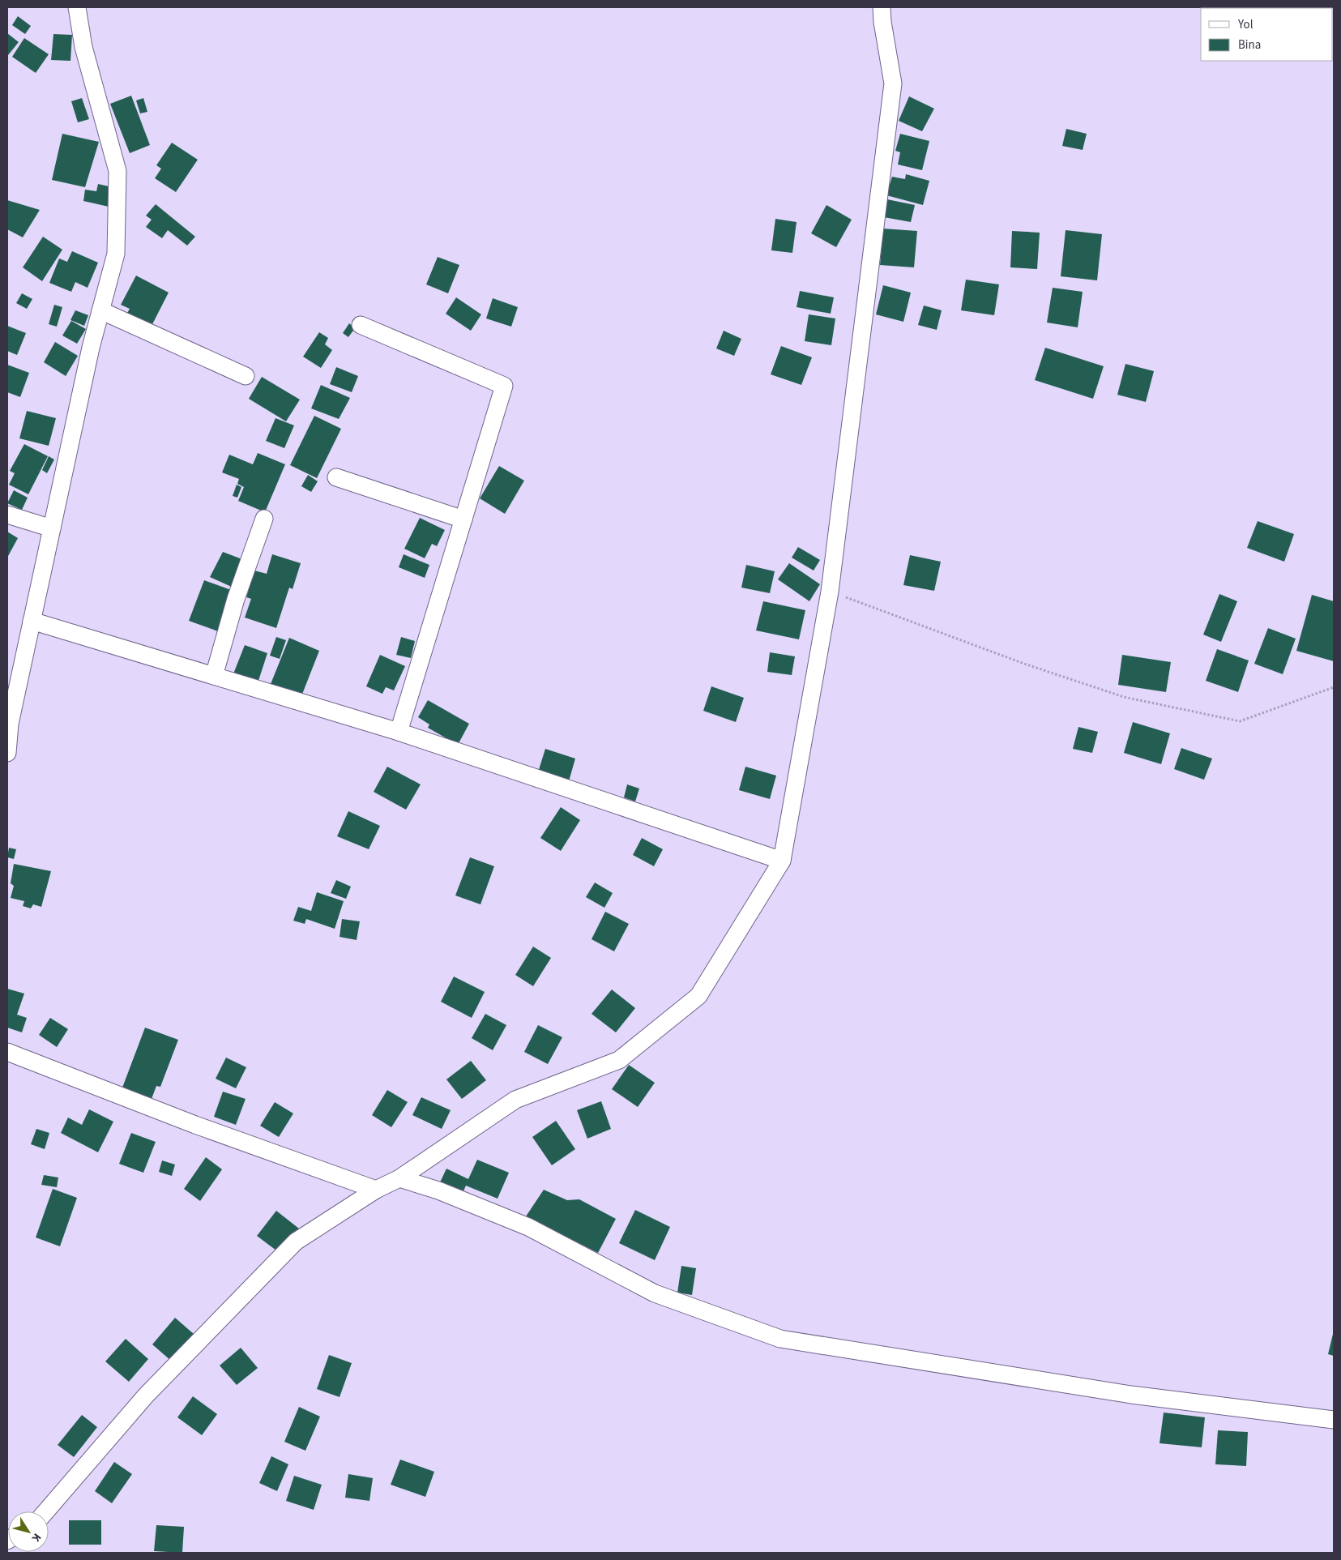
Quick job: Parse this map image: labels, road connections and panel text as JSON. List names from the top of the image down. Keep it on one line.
{"legend":["Yol","Bina"],"north":"bottom right"}
